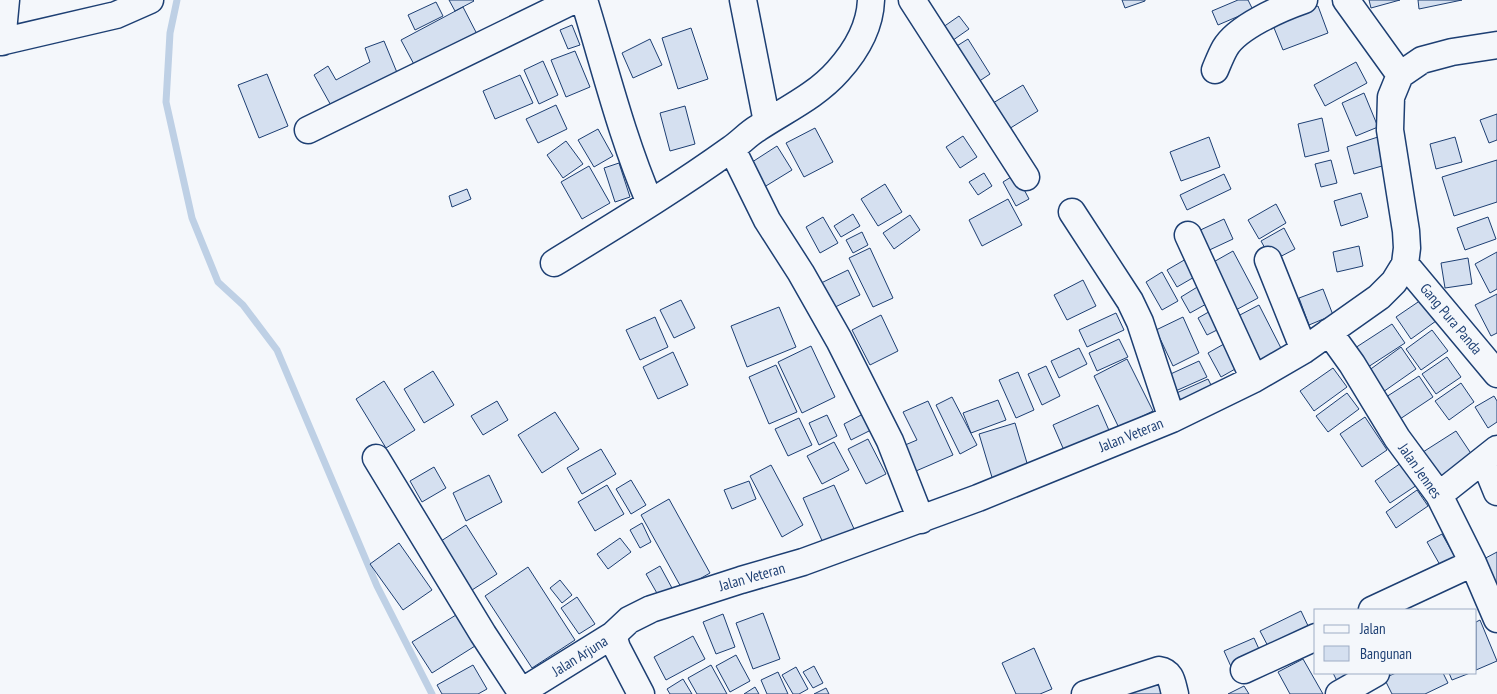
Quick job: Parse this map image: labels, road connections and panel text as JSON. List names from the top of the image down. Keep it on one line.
{"streets":{"street":["Gang Pura Panda","Jalan Veteran","Jalan Jennes","Jalan Arjuna"]},"crossings":[["Gang Pura Panda","Jalan Veteran"],["Jalan Veteran","Jalan Jennes"],["Jalan Veteran","Jalan Arjuna"]],"legend":["Jalan","Bangunan"]}
